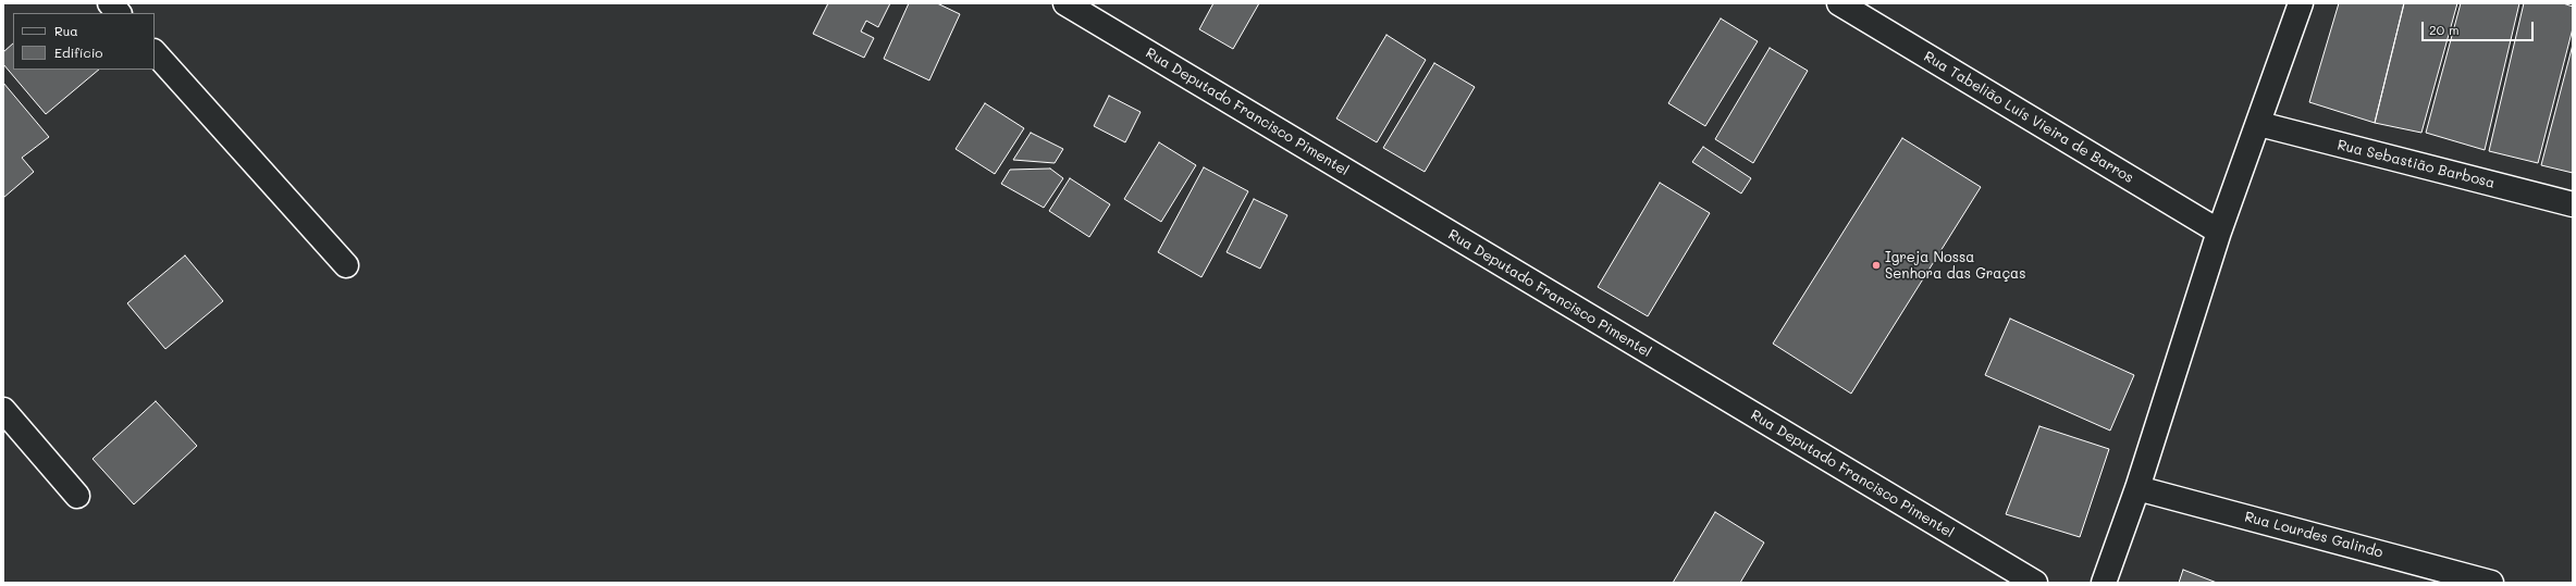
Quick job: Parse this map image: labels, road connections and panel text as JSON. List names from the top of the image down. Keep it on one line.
{"streets":{"street":["Rua Deputado Francisco Pimentel","Rua Tabelião Luís Vieira de Barros","Rua Sebastião Barbosa","Rua Lourdes Galindo"]},"places":["Igreja Nossa Senhora das Graças"],"legend":["Rua","Edifício"],"scale_bar":"20 m"}
